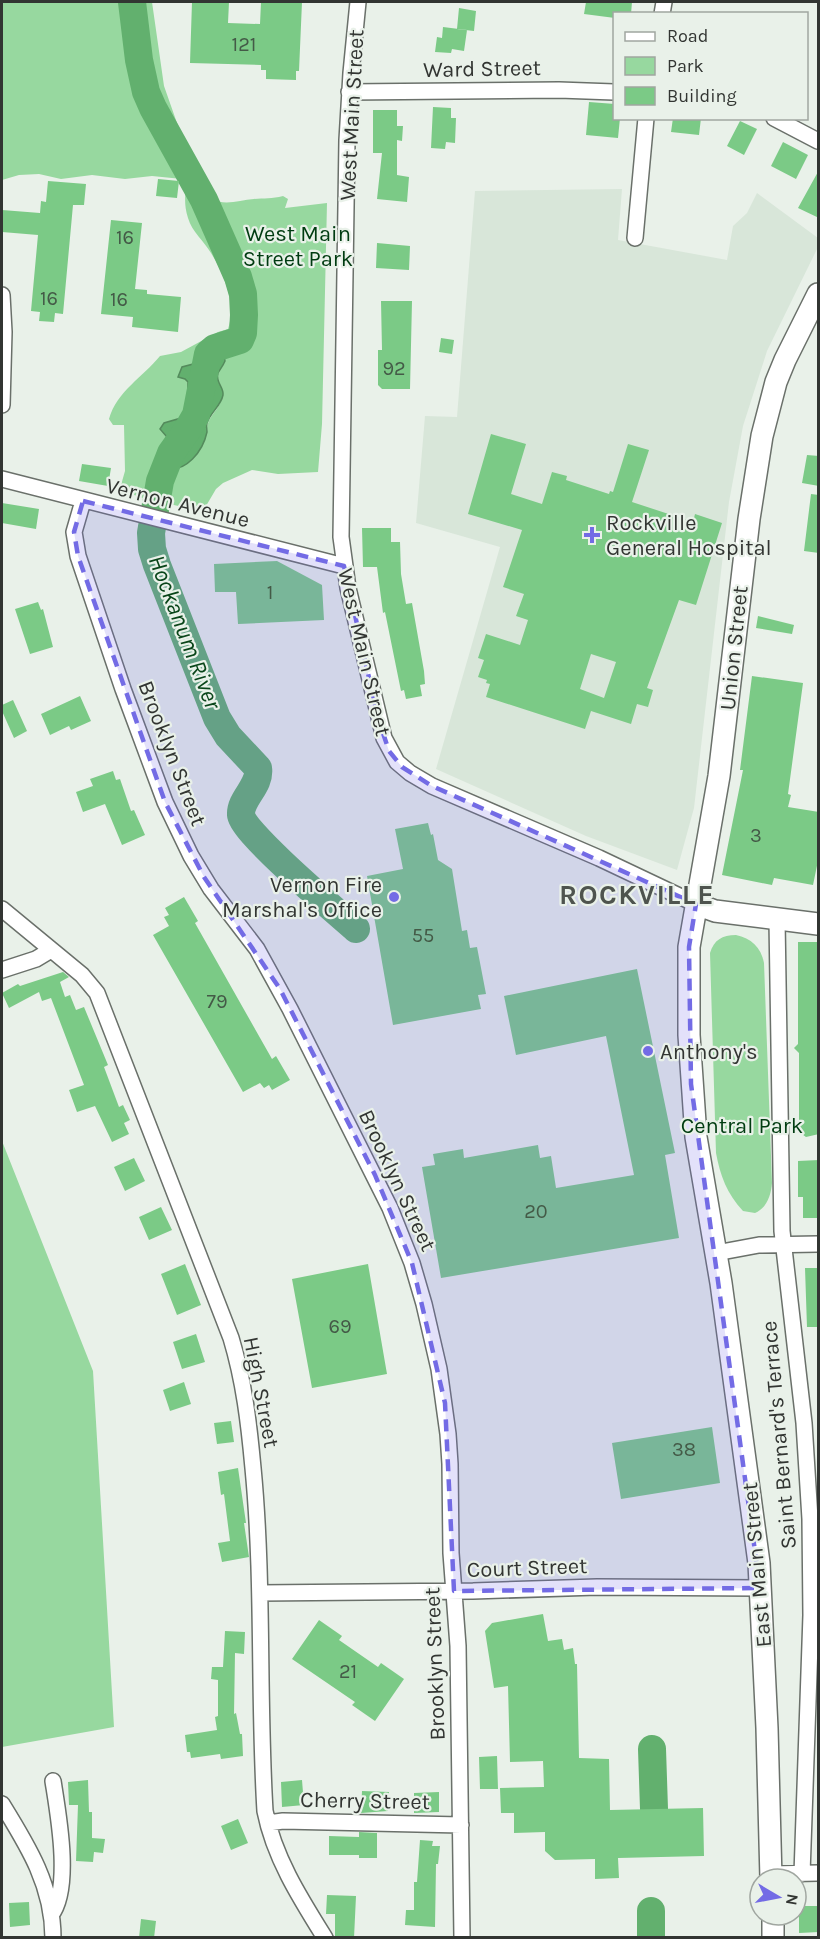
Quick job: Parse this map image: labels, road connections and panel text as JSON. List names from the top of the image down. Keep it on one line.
{"streets":{"main road":["Union Street","East Main Street"],"street":["Ward Street","West Main Street","Vernon Avenue","Brooklyn Street","High Street","Saint Bernard's Terrace","Court Street","Cherry Street"]},"crossings":[["Ward Street","West Main Street"],["West Main Street","Vernon Avenue"],["West Main Street","Union Street"],["Vernon Avenue","Brooklyn Street"],["Brooklyn Street","Court Street"],["Brooklyn Street","Cherry Street"],["High Street","Court Street"],["High Street","Cherry Street"],["East Main Street","Court Street"]],"districts":["ROCKVILLE"],"water":["Hockanum River"],"parks":["West Main Street Park","Central Park"],"places":{"health":["Rockville General Hospital"],"other":["Vernon Fire Marshal's Office","Anthony's"]},"house_numbers":["121","16","16","16","92","1","3","55","79","20","69","38","21"],"legend":["Road","Park","Building"],"north":"right"}
